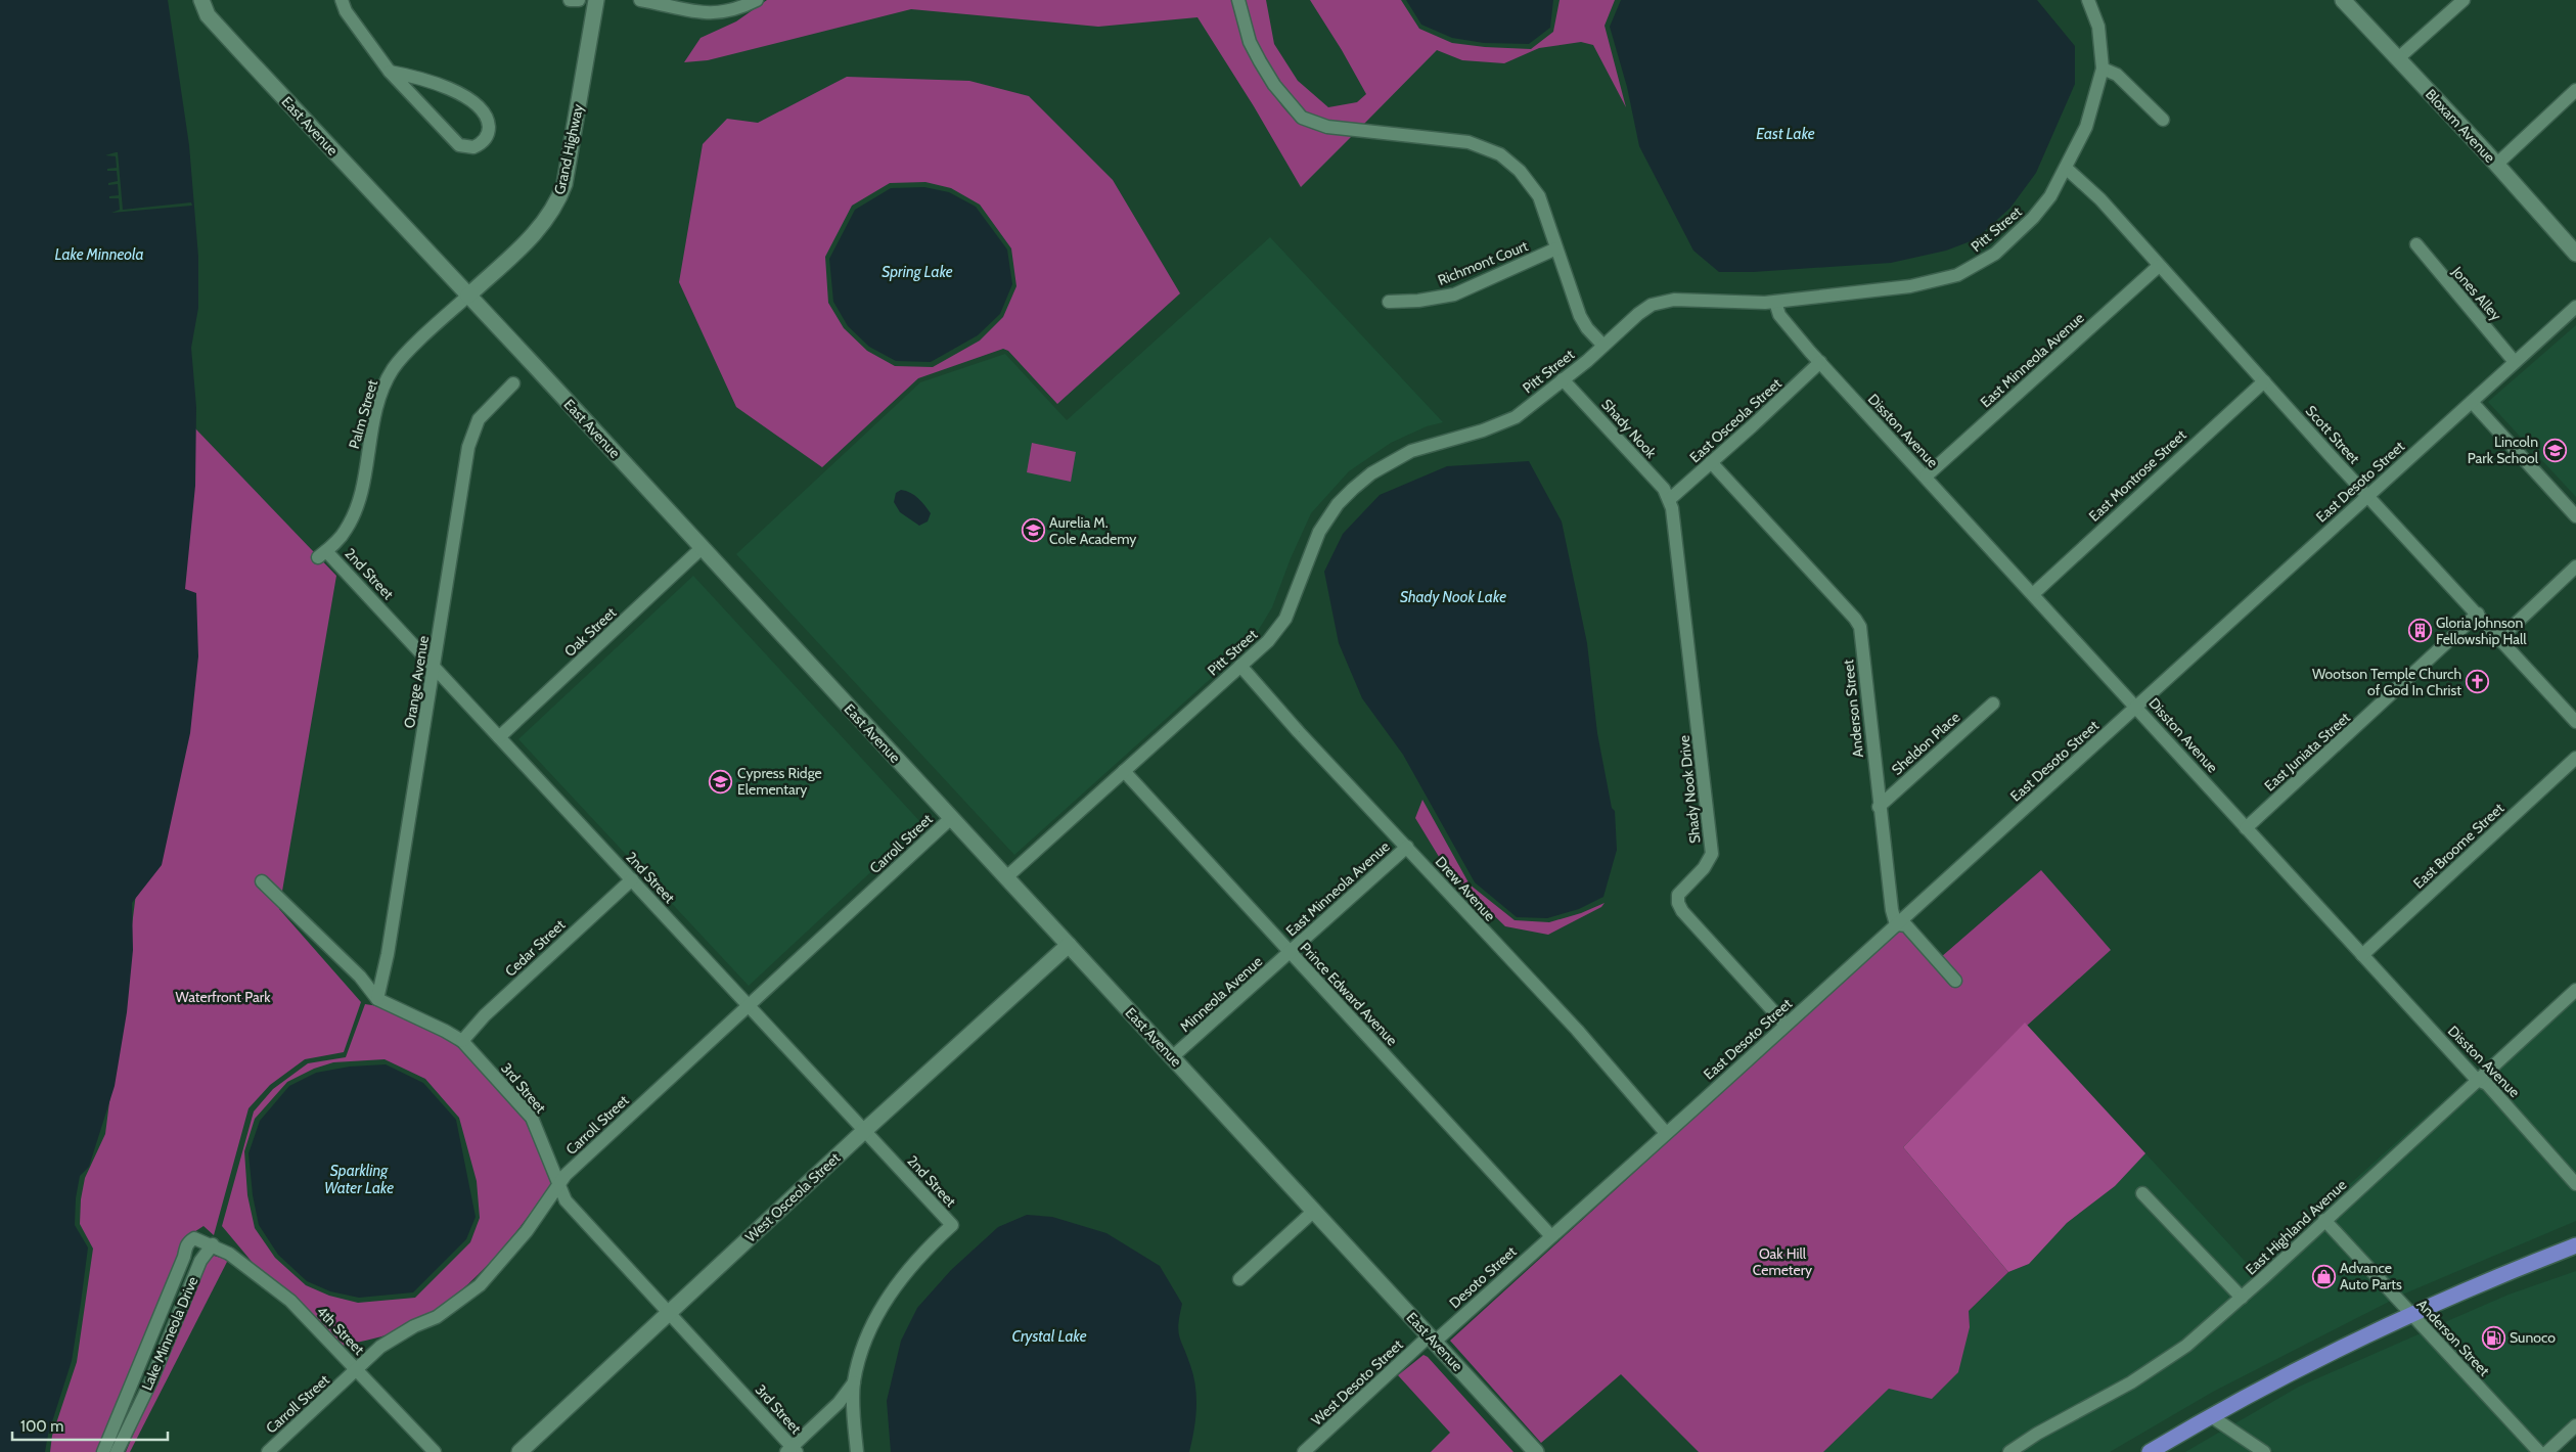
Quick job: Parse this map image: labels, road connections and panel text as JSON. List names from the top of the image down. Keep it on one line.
{"streets":{"street":["East Avenue","Bloxam Avenue","Grand Highway","Pitt Street","Richmont Court","Jones Alley","East Minneola Avenue","Palm Street","East Osceola Street","Shady Nook","Disston Avenue","Scott Street","East Montrose Street","East Desoto Street","2nd Street","Oak Street","Orange Avenue","Anderson Street","Sheldon Place","East Juniata Street","Shady Nook Drive","Carroll Street","East Broome Street","Drew Avenue","Cedar Street","Minneola Avenue","Prince Edward Avenue","3rd Street","West Osceola Street","East Highland Avenue","Desoto Street","4th Street","Lake Minneola Drive","West Desoto Street"]},"crossings":[["East Avenue","Grand Highway"],["East Avenue","Pitt Street"],["East Avenue","Palm Street"],["East Avenue","Oak Street"],["East Avenue","Carroll Street"],["East Avenue","Minneola Avenue"],["East Avenue","West Osceola Street"],["East Avenue","Desoto Street"],["East Avenue","West Desoto Street"],["Grand Highway","Palm Street"],["Pitt Street","Shady Nook"],["Pitt Street","Disston Avenue"],["Pitt Street","Scott Street"],["Pitt Street","Drew Avenue"],["Pitt Street","Prince Edward Avenue"],["Jones Alley","East Desoto Street"],["East Minneola Avenue","Disston Avenue"],["East Minneola Avenue","Scott Street"],["East Minneola Avenue","Drew Avenue"],["East Minneola Avenue","Minneola Avenue"],["East Minneola Avenue","Prince Edward Avenue"],["Palm Street","2nd Street"],["East Osceola Street","Shady Nook"],["East Osceola Street","Disston Avenue"],["East Osceola Street","Anderson Street"],["East Osceola Street","Shady Nook Drive"],["Shady Nook","Shady Nook Drive"],["Disston Avenue","East Montrose Street"],["Disston Avenue","East Desoto Street"],["Disston Avenue","East Juniata Street"],["Disston Avenue","East Broome Street"],["Disston Avenue","East Highland Avenue"],["Scott Street","East Montrose Street"],["Scott Street","East Desoto Street"],["Scott Street","East Juniata Street"],["East Desoto Street","Anderson Street"],["East Desoto Street","Shady Nook Drive"],["East Desoto Street","Drew Avenue"],["East Desoto Street","Prince Edward Avenue"],["East Desoto Street","Desoto Street"],["2nd Street","Oak Street"],["2nd Street","Orange Avenue"],["2nd Street","Carroll Street"],["2nd Street","Cedar Street"],["2nd Street","West Osceola Street"],["Orange Avenue","3rd Street"],["Anderson Street","Sheldon Place"],["Anderson Street","East Highland Avenue"],["Carroll Street","3rd Street"],["Carroll Street","4th Street"],["Cedar Street","3rd Street"],["Minneola Avenue","Prince Edward Avenue"],["Prince Edward Avenue","Desoto Street"],["3rd Street","West Osceola Street"],["Desoto Street","West Desoto Street"],["4th Street","Lake Minneola Drive"]],"water":["East Lake","Lake Minneola","Spring Lake","Shady Nook Lake","Sparkling Water Lake","Crystal Lake"],"parks":["Waterfront Park","Oak Hill Cemetery"],"places":{"school or university":["Lincoln Park School","Aurelia M. Cole Academy","Cypress Ridge Elementary"],"building":["Gloria Johnson Fellowship Hall"],"church":["Wootson Temple Church of God In Christ"],"shop":["Advance Auto Parts"],"fuel station":["Sunoco"]},"scale_bar":"100 m"}
